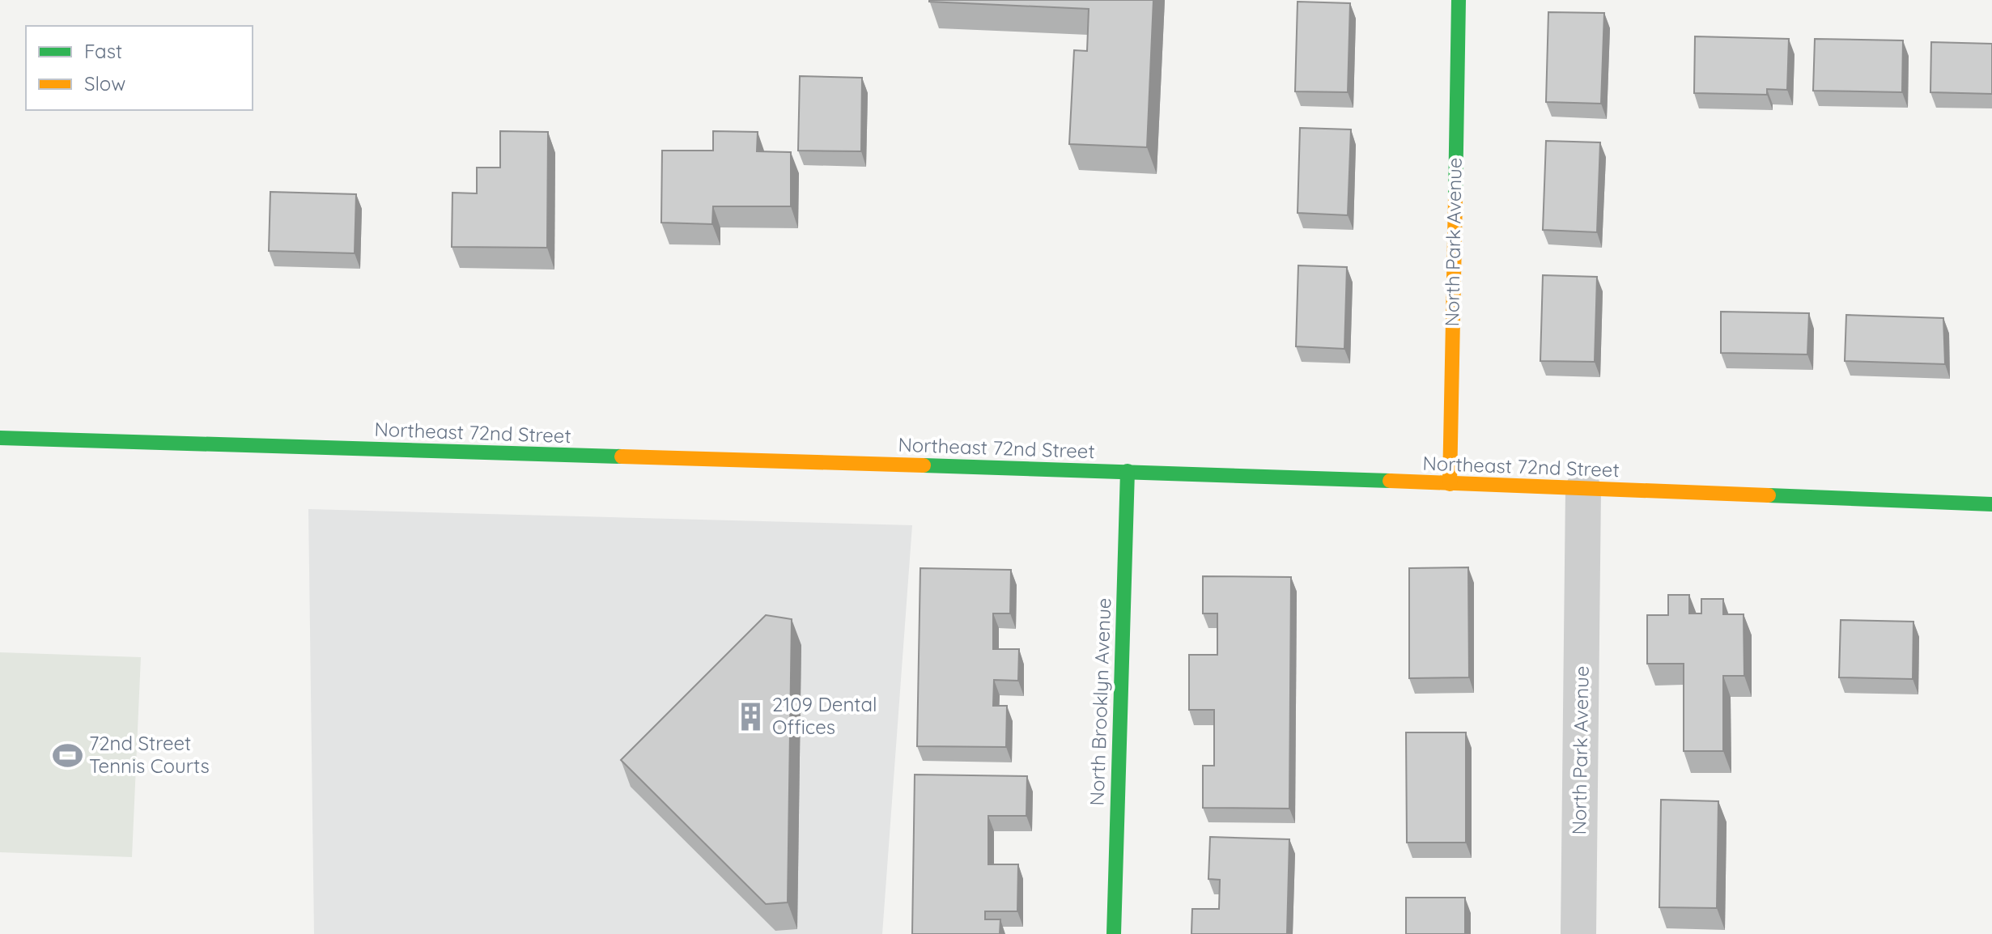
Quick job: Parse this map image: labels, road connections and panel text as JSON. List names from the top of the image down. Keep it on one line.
{"streets":{"main road":["North Park Avenue","Northeast 72nd Street","North Brooklyn Avenue"]},"crossings":[["North Park Avenue","Northeast 72nd Street"],["Northeast 72nd Street","North Brooklyn Avenue"]],"places":{"building":["2109 Dental Offices"],"sports":["72nd Street Tennis Courts"]},"legend":["Fast","Slow"]}
